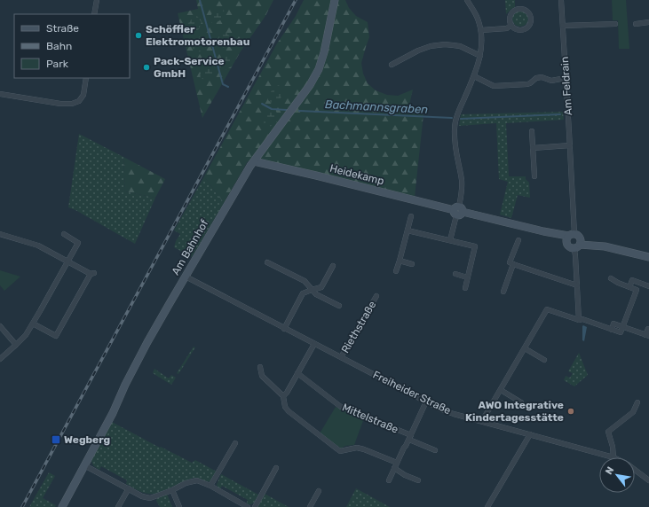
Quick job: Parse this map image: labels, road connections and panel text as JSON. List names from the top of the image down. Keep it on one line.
{"streets":{"street":["Am Feldrain","Heidekamp","Am Bahnhof","Riethstraße","Freiheider Straße","Mittelstraße"]},"crossings":[["Am Feldrain","Heidekamp"],["Heidekamp","Am Bahnhof"],["Am Bahnhof","Freiheider Straße"],["Riethstraße","Freiheider Straße"]],"water":["Bachmannsgraben"],"places":{"other":["Schöffler Elektromotorenbau","Pack-Service GmbH","AWO Integrative Kindertagesstätte"],"transit":["Wegberg"]},"legend":["Straße","Bahn","Park"],"north":"top left"}
